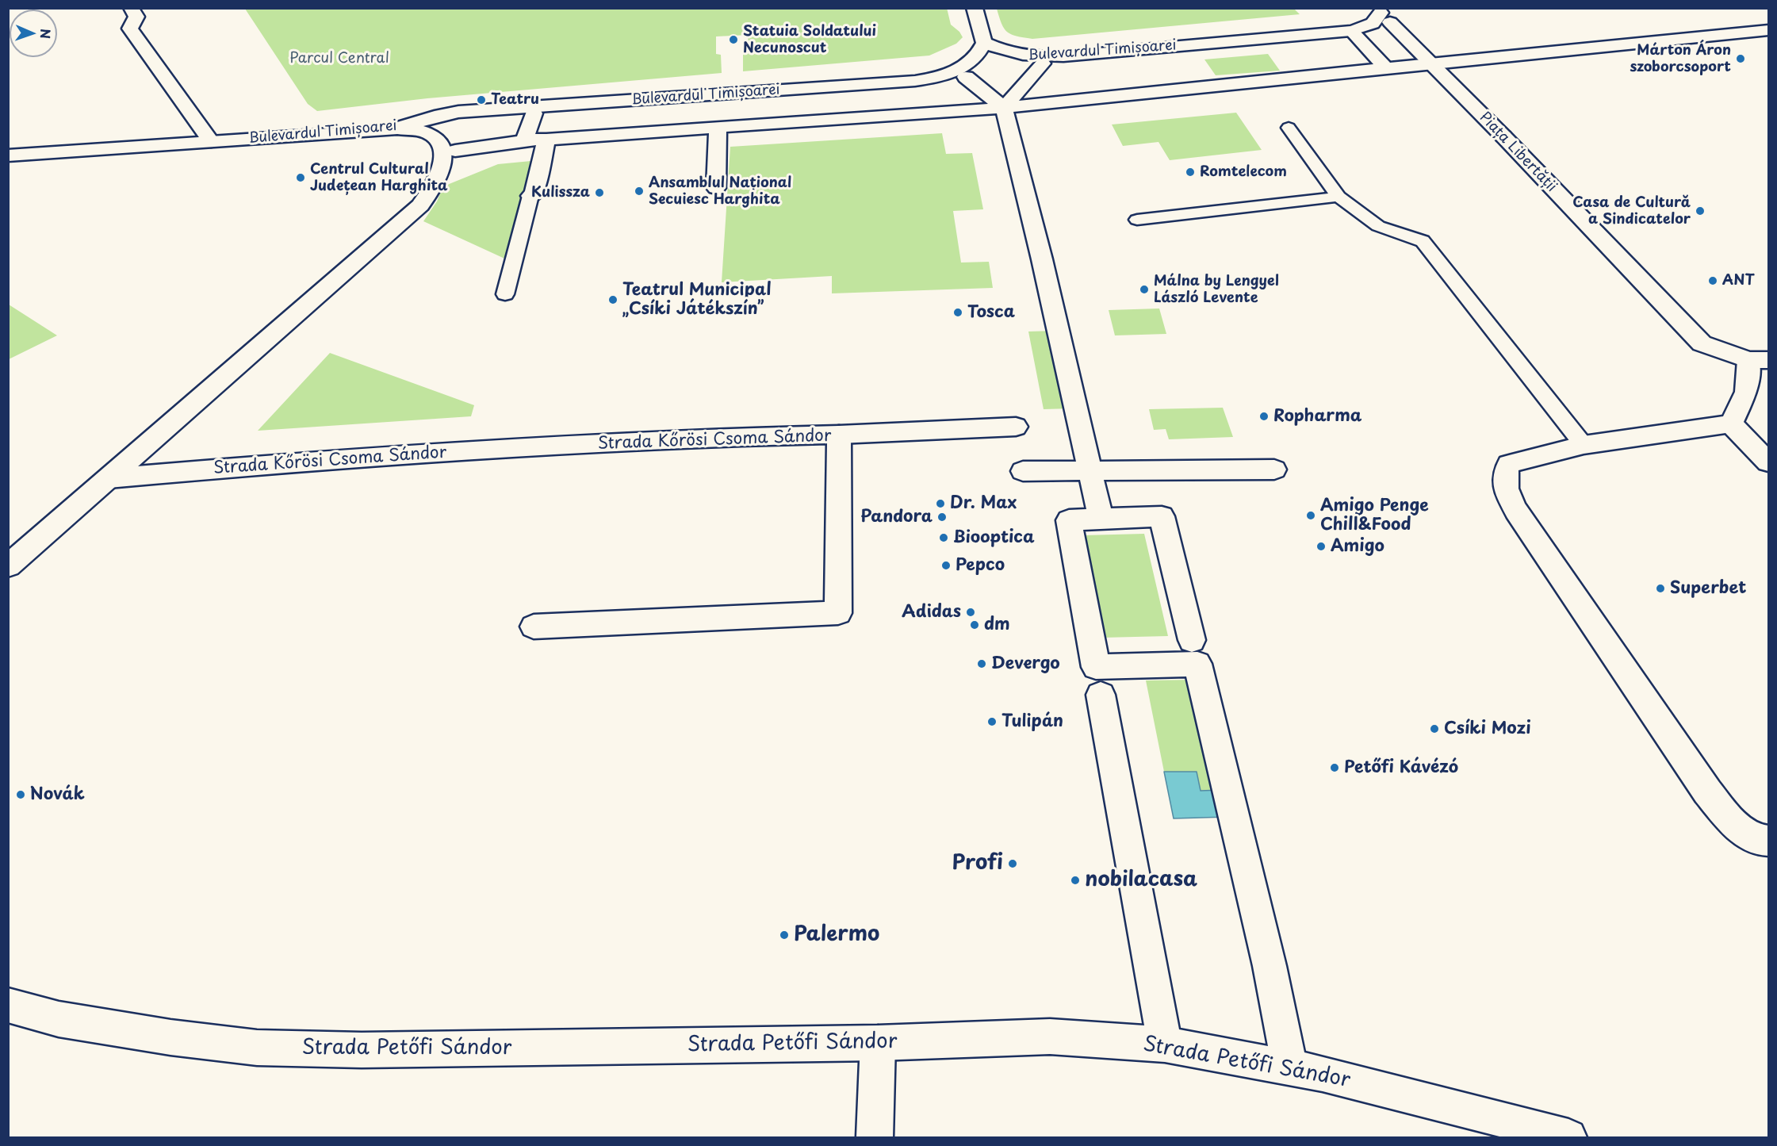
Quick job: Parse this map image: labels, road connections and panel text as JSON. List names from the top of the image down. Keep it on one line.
{"streets":{"street":["Bulevardul Timișoarei","Piața Libertății","Strada Kőrösi Csoma Sándor","Strada Petőfi Sándor"]},"crossings":[["Bulevardul Timișoarei","Piața Libertății"]],"parks":["Parcul Central"],"places":["Statuia Soldatului Necunoscut","Márton Áron szoborcsoport","Teatru","Romtelecom","Centrul Cultural Județean Harghita","Ansamblul Național Secuiesc Harghita","Kulissza","Casa de Cultură a Sindicatelor","ANT","Málna by Lengyel László Levente","Teatrul Municipal „Csíki Játékszín”","Tosca","Ropharma","Dr. Max","Amigo Penge Chill&Food","Pandora","Biooptica","Amigo","Pepco","Superbet","Adidas","dm","Devergo","Tulipán","Csíki Mozi","Petőfi Kávézó","Novák","Profi","nobilacasa","Palermo"],"north":"right"}
